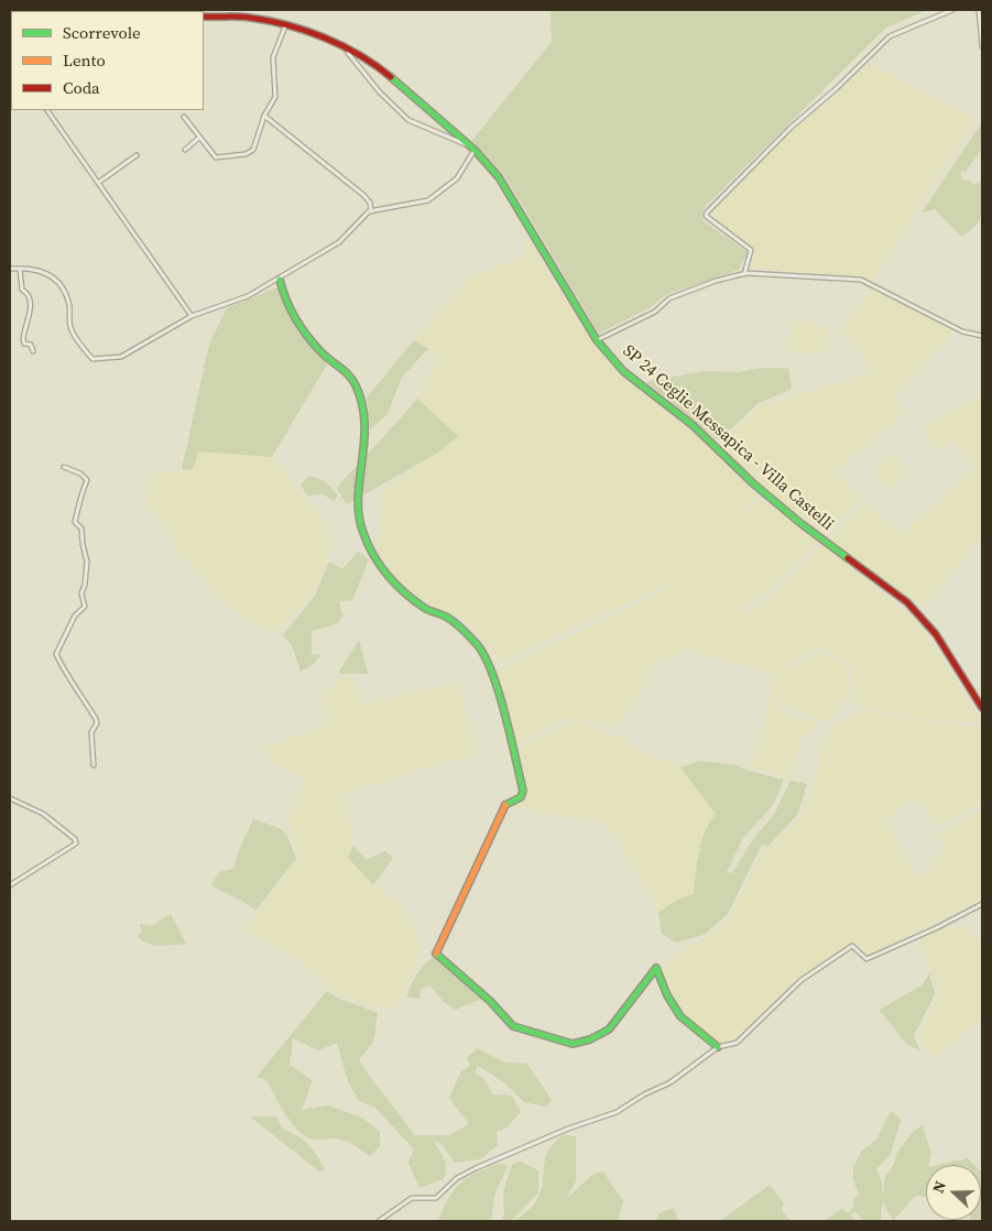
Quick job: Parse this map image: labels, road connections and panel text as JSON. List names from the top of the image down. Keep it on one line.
{"streets":{"street":["SP 24 Ceglie Messapica - Villa Castelli"]},"legend":["Scorrevole","Lento","Coda"],"north":"left"}
